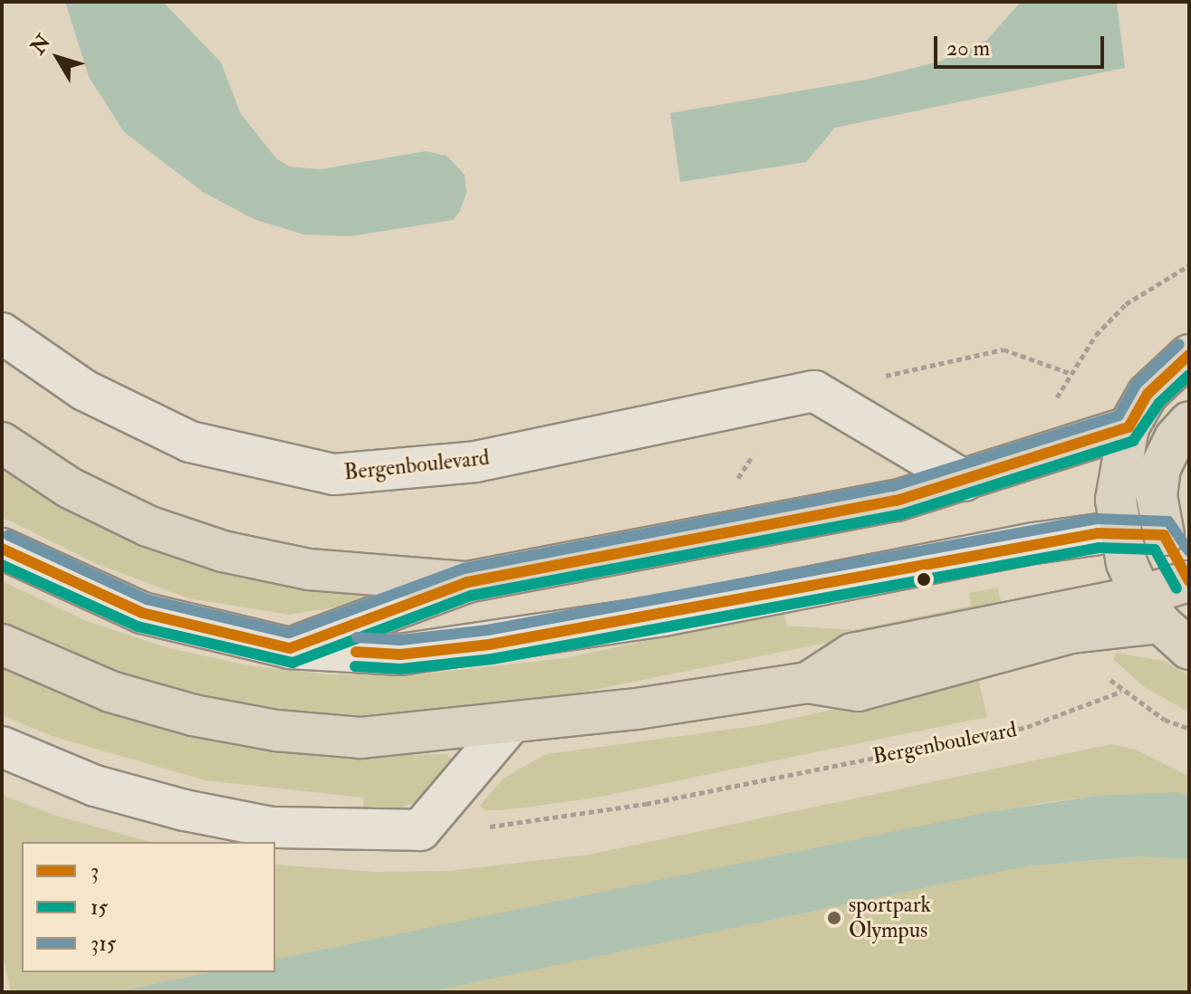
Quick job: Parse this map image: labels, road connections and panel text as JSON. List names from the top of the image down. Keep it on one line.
{"streets":{"street":["Bergenboulevard"]},"places":["sportpark Olympus"],"lines":["transit line 315","transit line 3","transit line 15"],"legend":["3","15","315"],"scale_bar":"20 m","north":"top left"}
